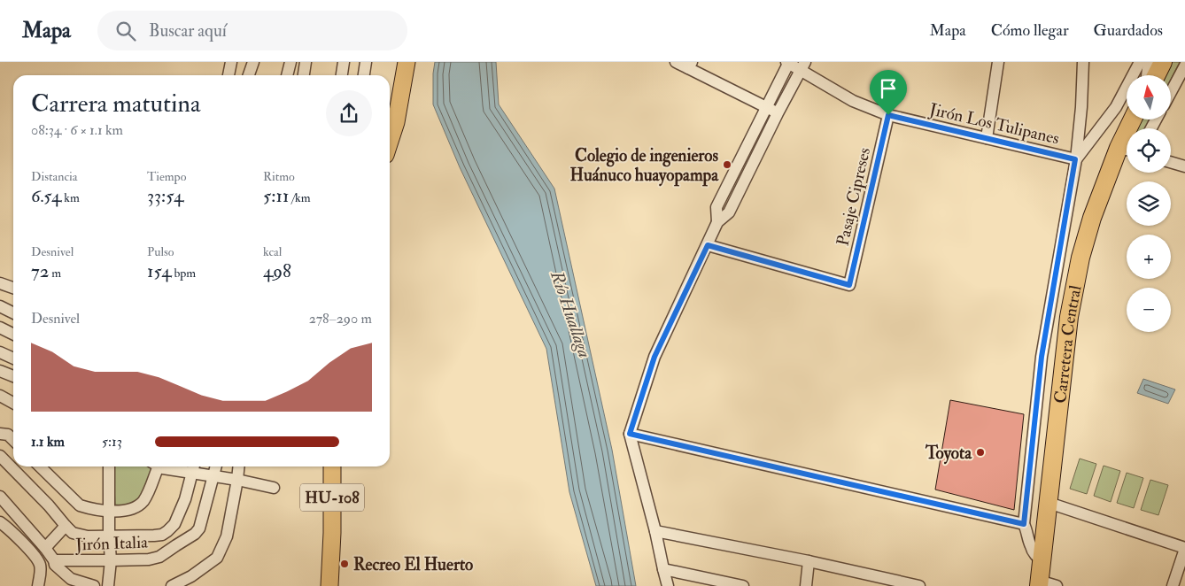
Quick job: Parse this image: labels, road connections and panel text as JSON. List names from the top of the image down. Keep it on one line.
{"streets":{"highway":["Carretera Central"],"main road":["HU-108"],"street":["Jirón Los Tulipanes","Pasaje Cipreses","Jirón Italia"]},"crossings":[["Jirón Los Tulipanes","Pasaje Cipreses"]],"water":["Río Huallaga"],"places":["Colegio de ingenieros Huánuco huayopampa","Toyota","Recreo El Huerto"],"north":"top","page":{"header":"Mapa","search":"Buscar aquí","nav":["Mapa","Cómo llegar","Guardados"],"map_buttons":["+","−"],"heading":["Carrera matutina","08:34 · 6 × 1.1 km"],"stats":[["Distancia","6.54 km"],["Tiempo","33:54"],["Ritmo","5:11 /km"],["Desnivel","72 m"],["Pulso","154 bpm"],["kcal","498"]],"chart":["Desnivel","278–290 m"],"list":[{"name":"1.1 km","note":"5:13"}]}}
